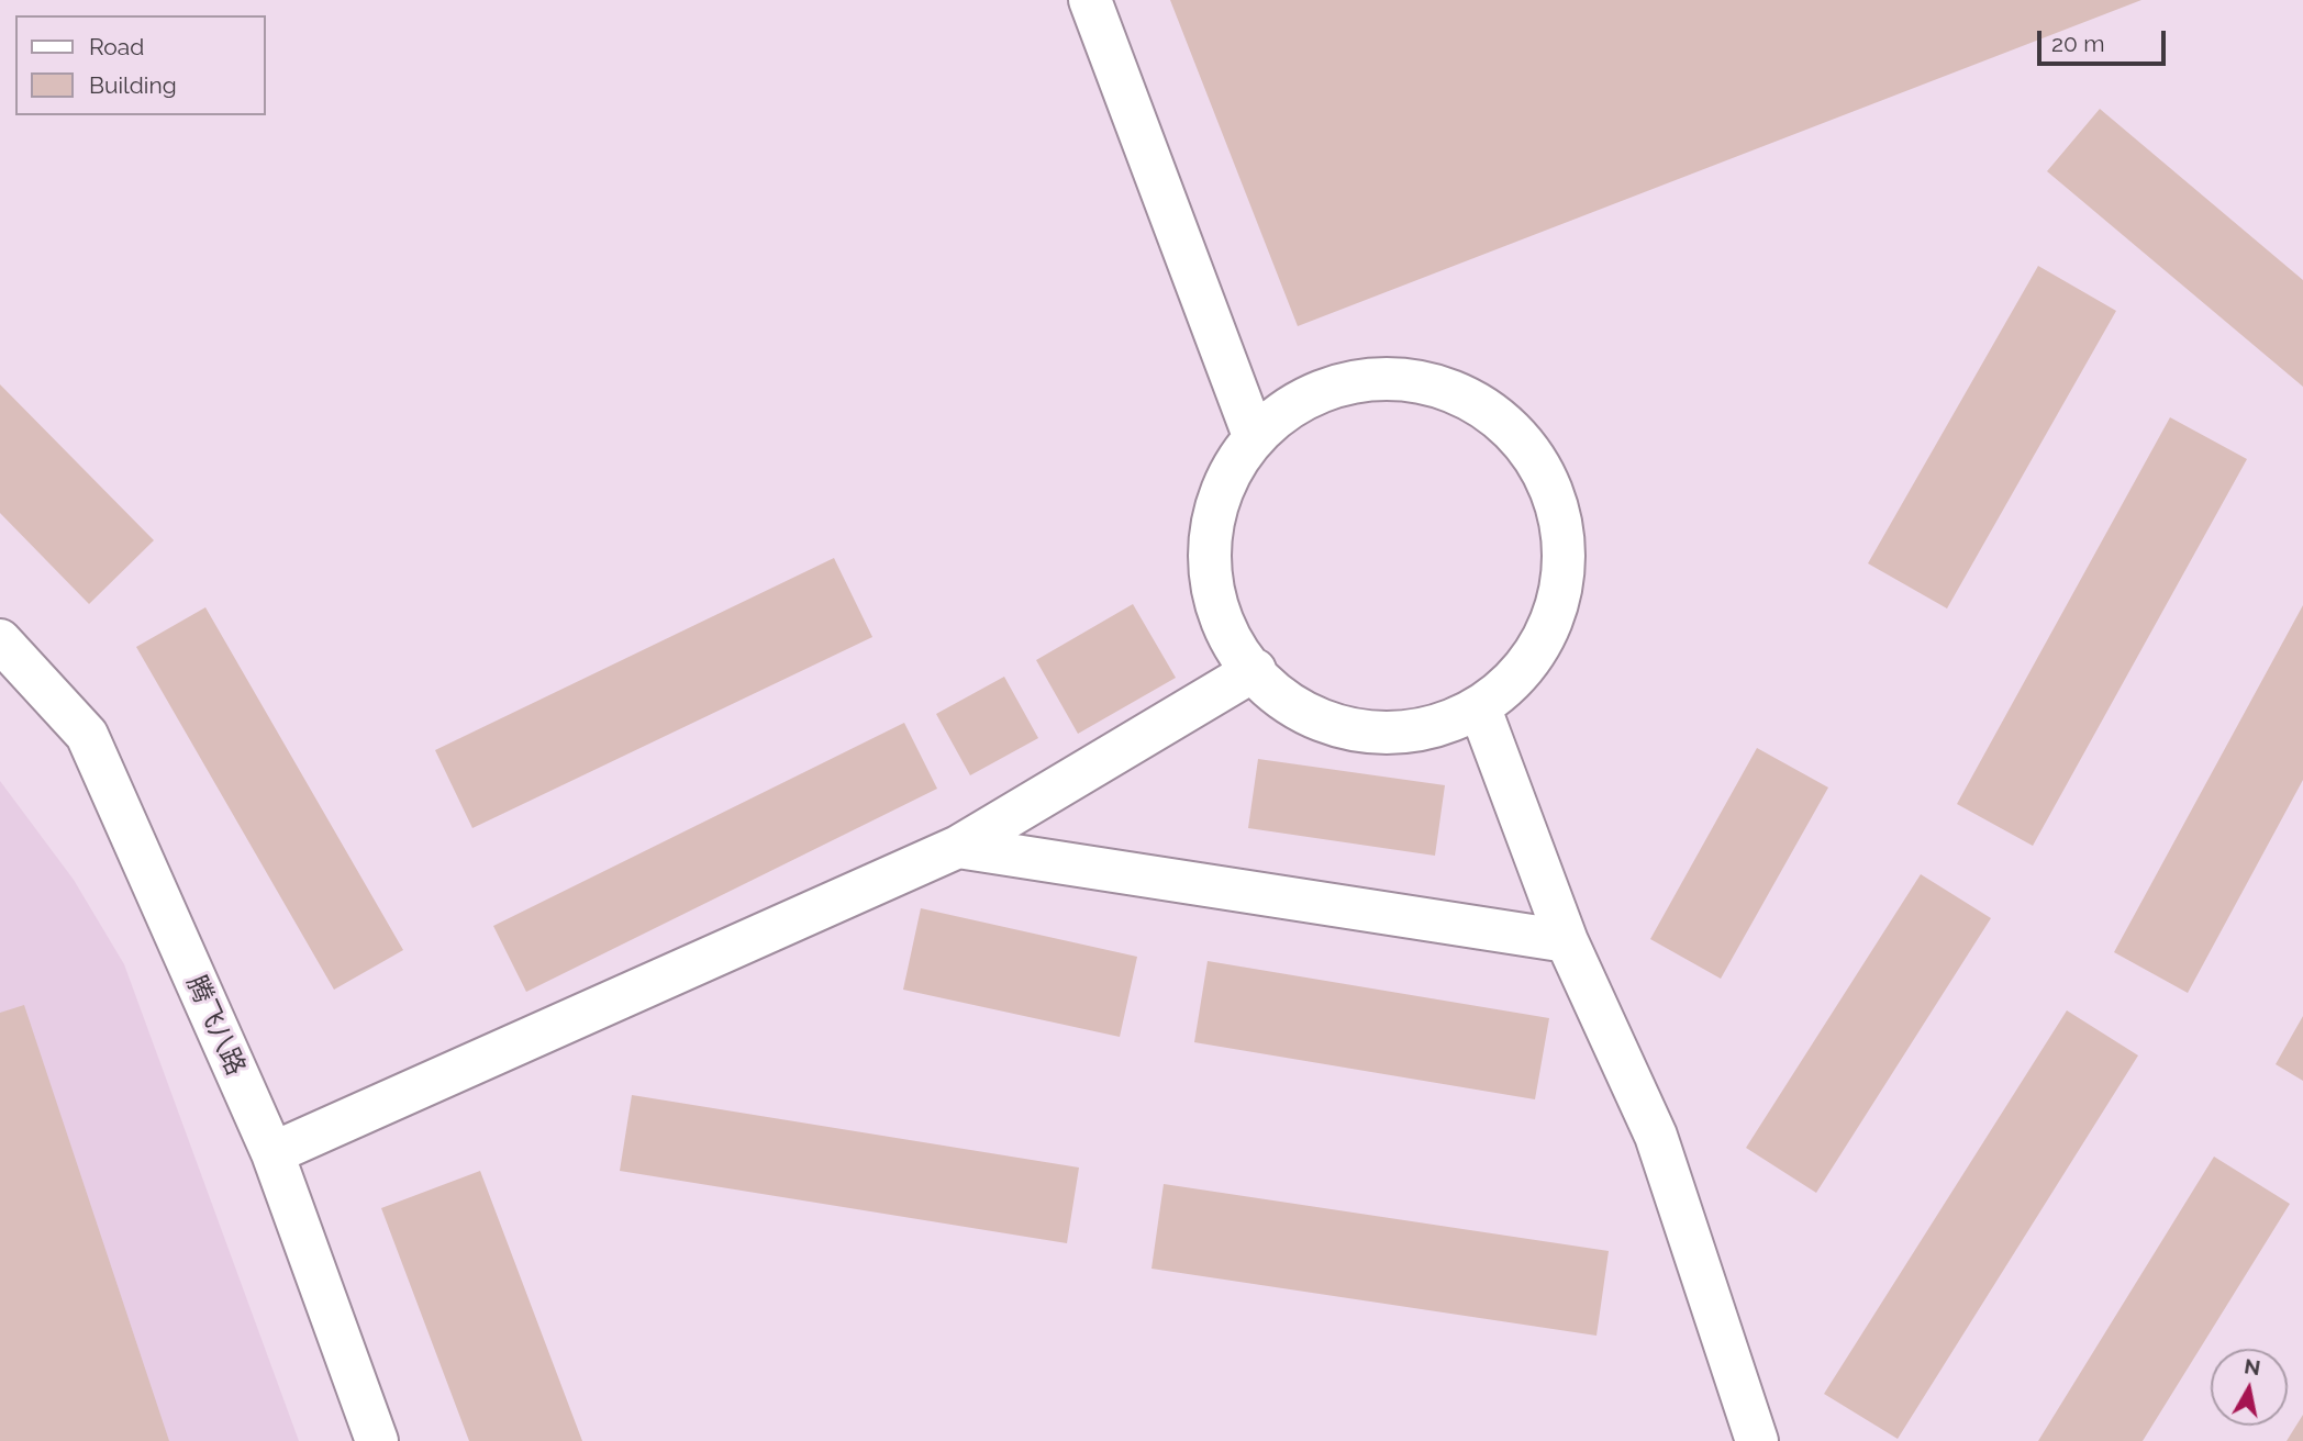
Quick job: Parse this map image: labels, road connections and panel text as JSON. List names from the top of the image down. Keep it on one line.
{"streets":{"street":["腾飞八路"]},"legend":["Road","Building"],"scale_bar":"20 m","north":"top"}
